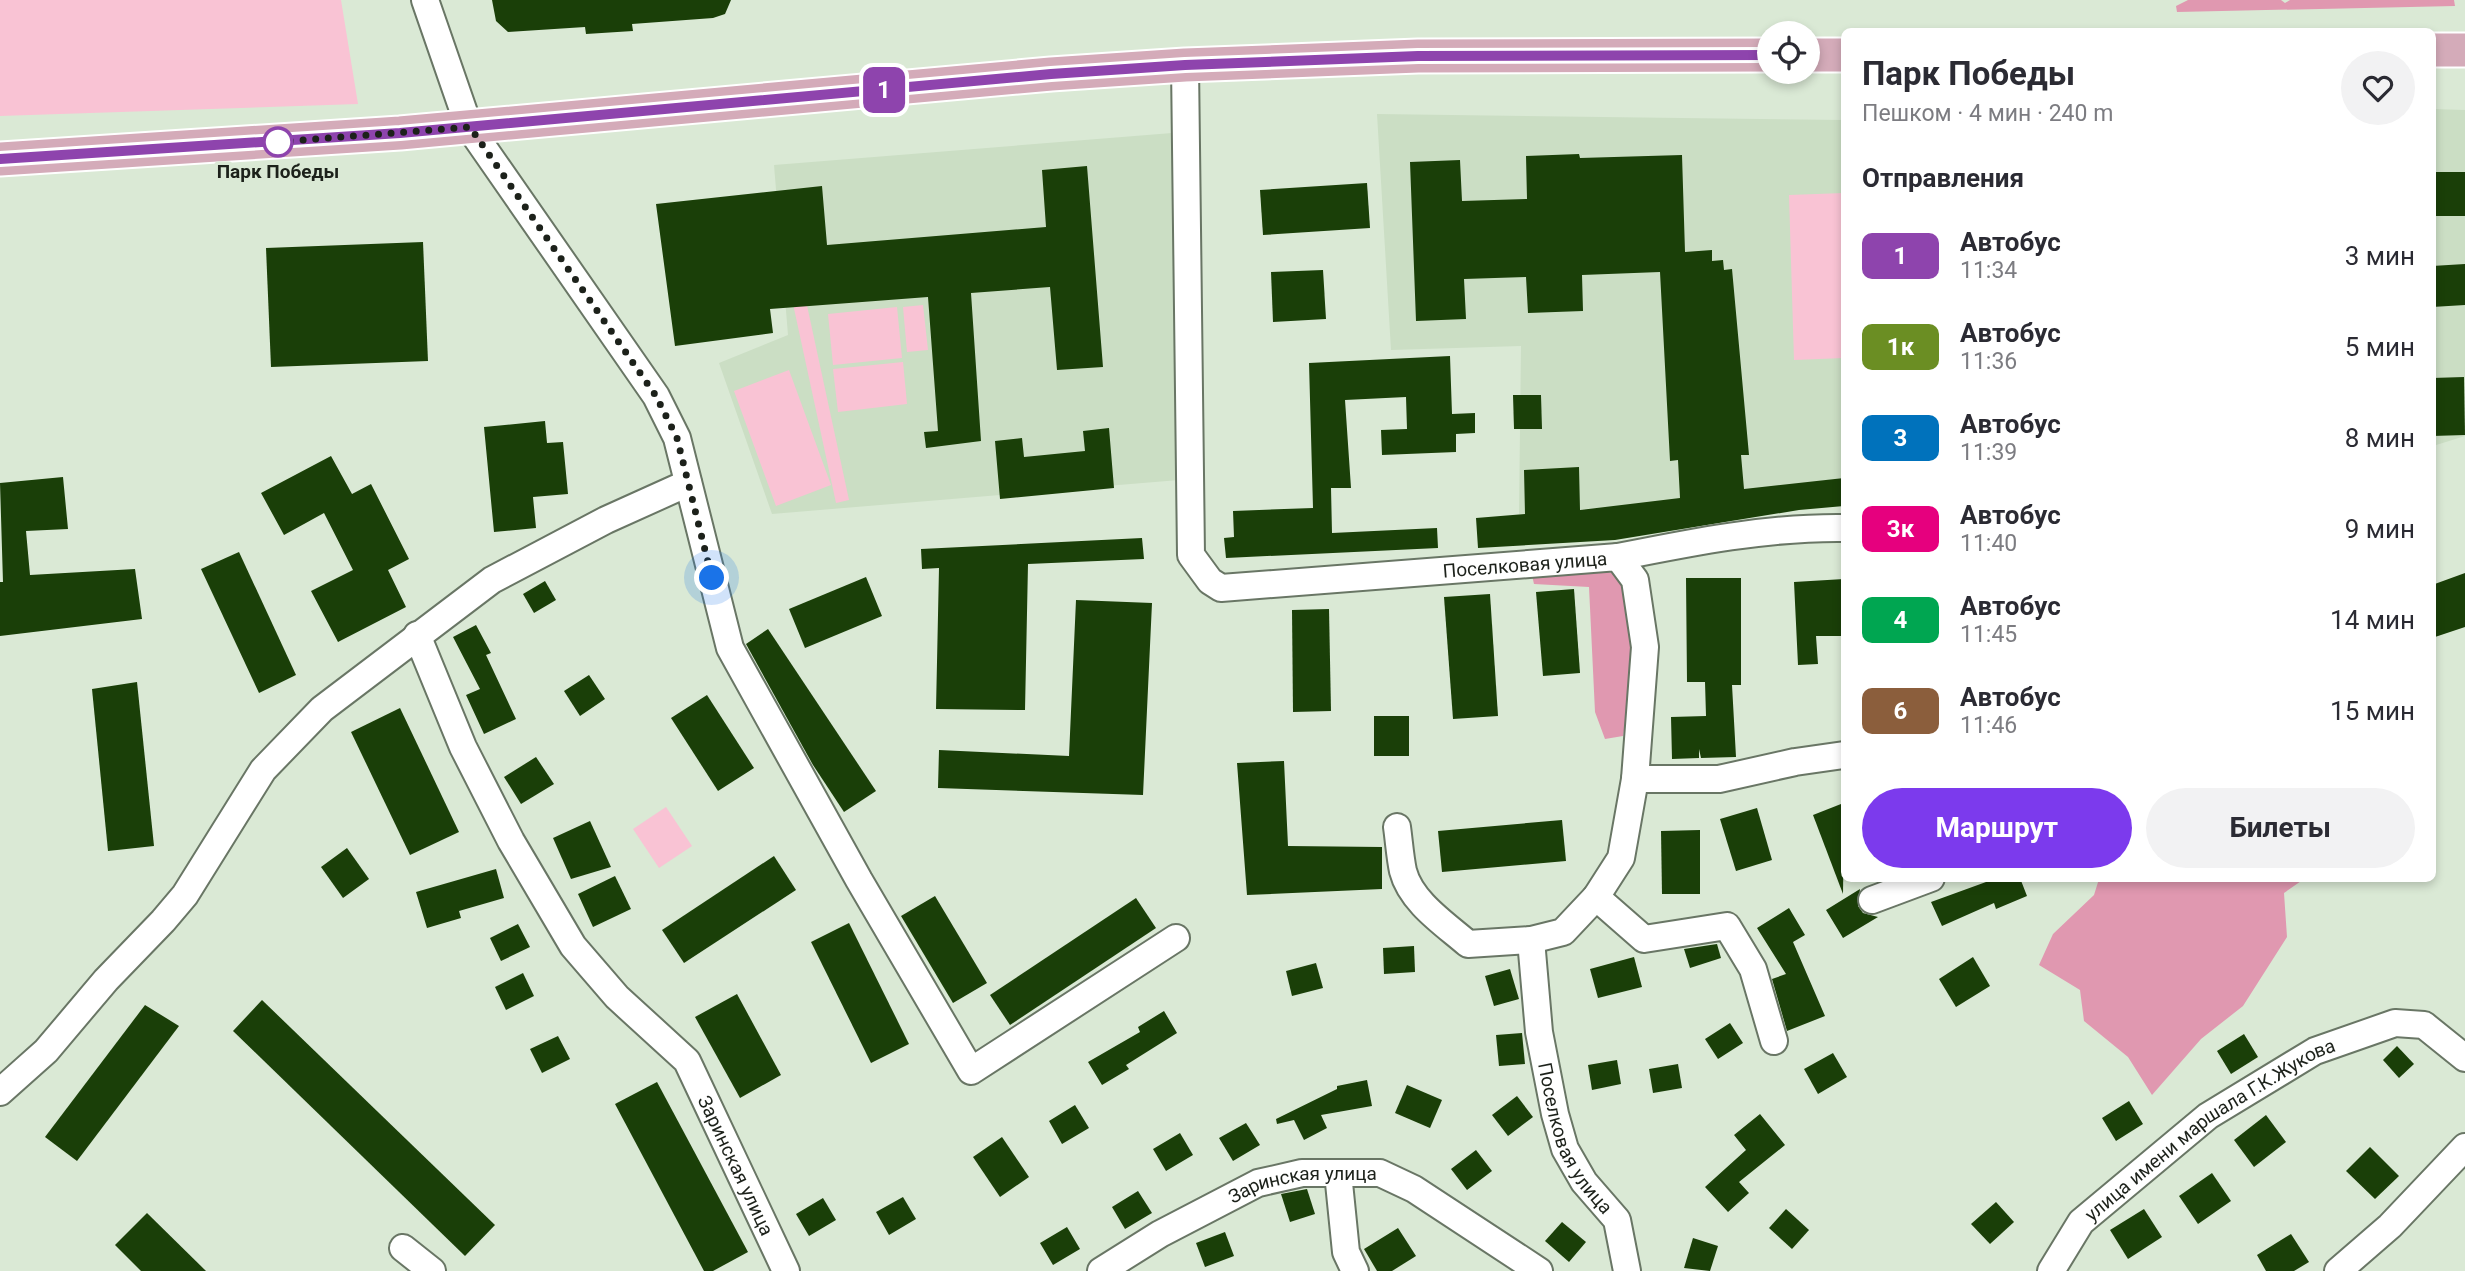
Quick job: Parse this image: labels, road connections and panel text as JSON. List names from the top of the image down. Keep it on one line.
{"streets":{"street":["Поселковая улица","улица имени маршала Г.К.Жукова","Заринская улица"]},"places":["Парк Победы"],"lines":["bus line 1"],"page":{"on_map":"1","heading":[["Парк Победы","Пешком · 4 мин · 240 m"],"Отправления"],"list":[{"mark":"1","name":"Автобус","note":"11:34","value":"3 мин"},{"mark":"1к","name":"Автобус","note":"11:36","value":"5 мин"},{"mark":"3","name":"Автобус","note":"11:39","value":"8 мин"},{"mark":"3к","name":"Автобус","note":"11:40","value":"9 мин"},{"mark":"4","name":"Автобус","note":"11:45","value":"14 мин"},{"mark":"6","name":"Автобус","note":"11:46","value":"15 мин"}],"buttons":["Маршрут","Билеты"]}}
